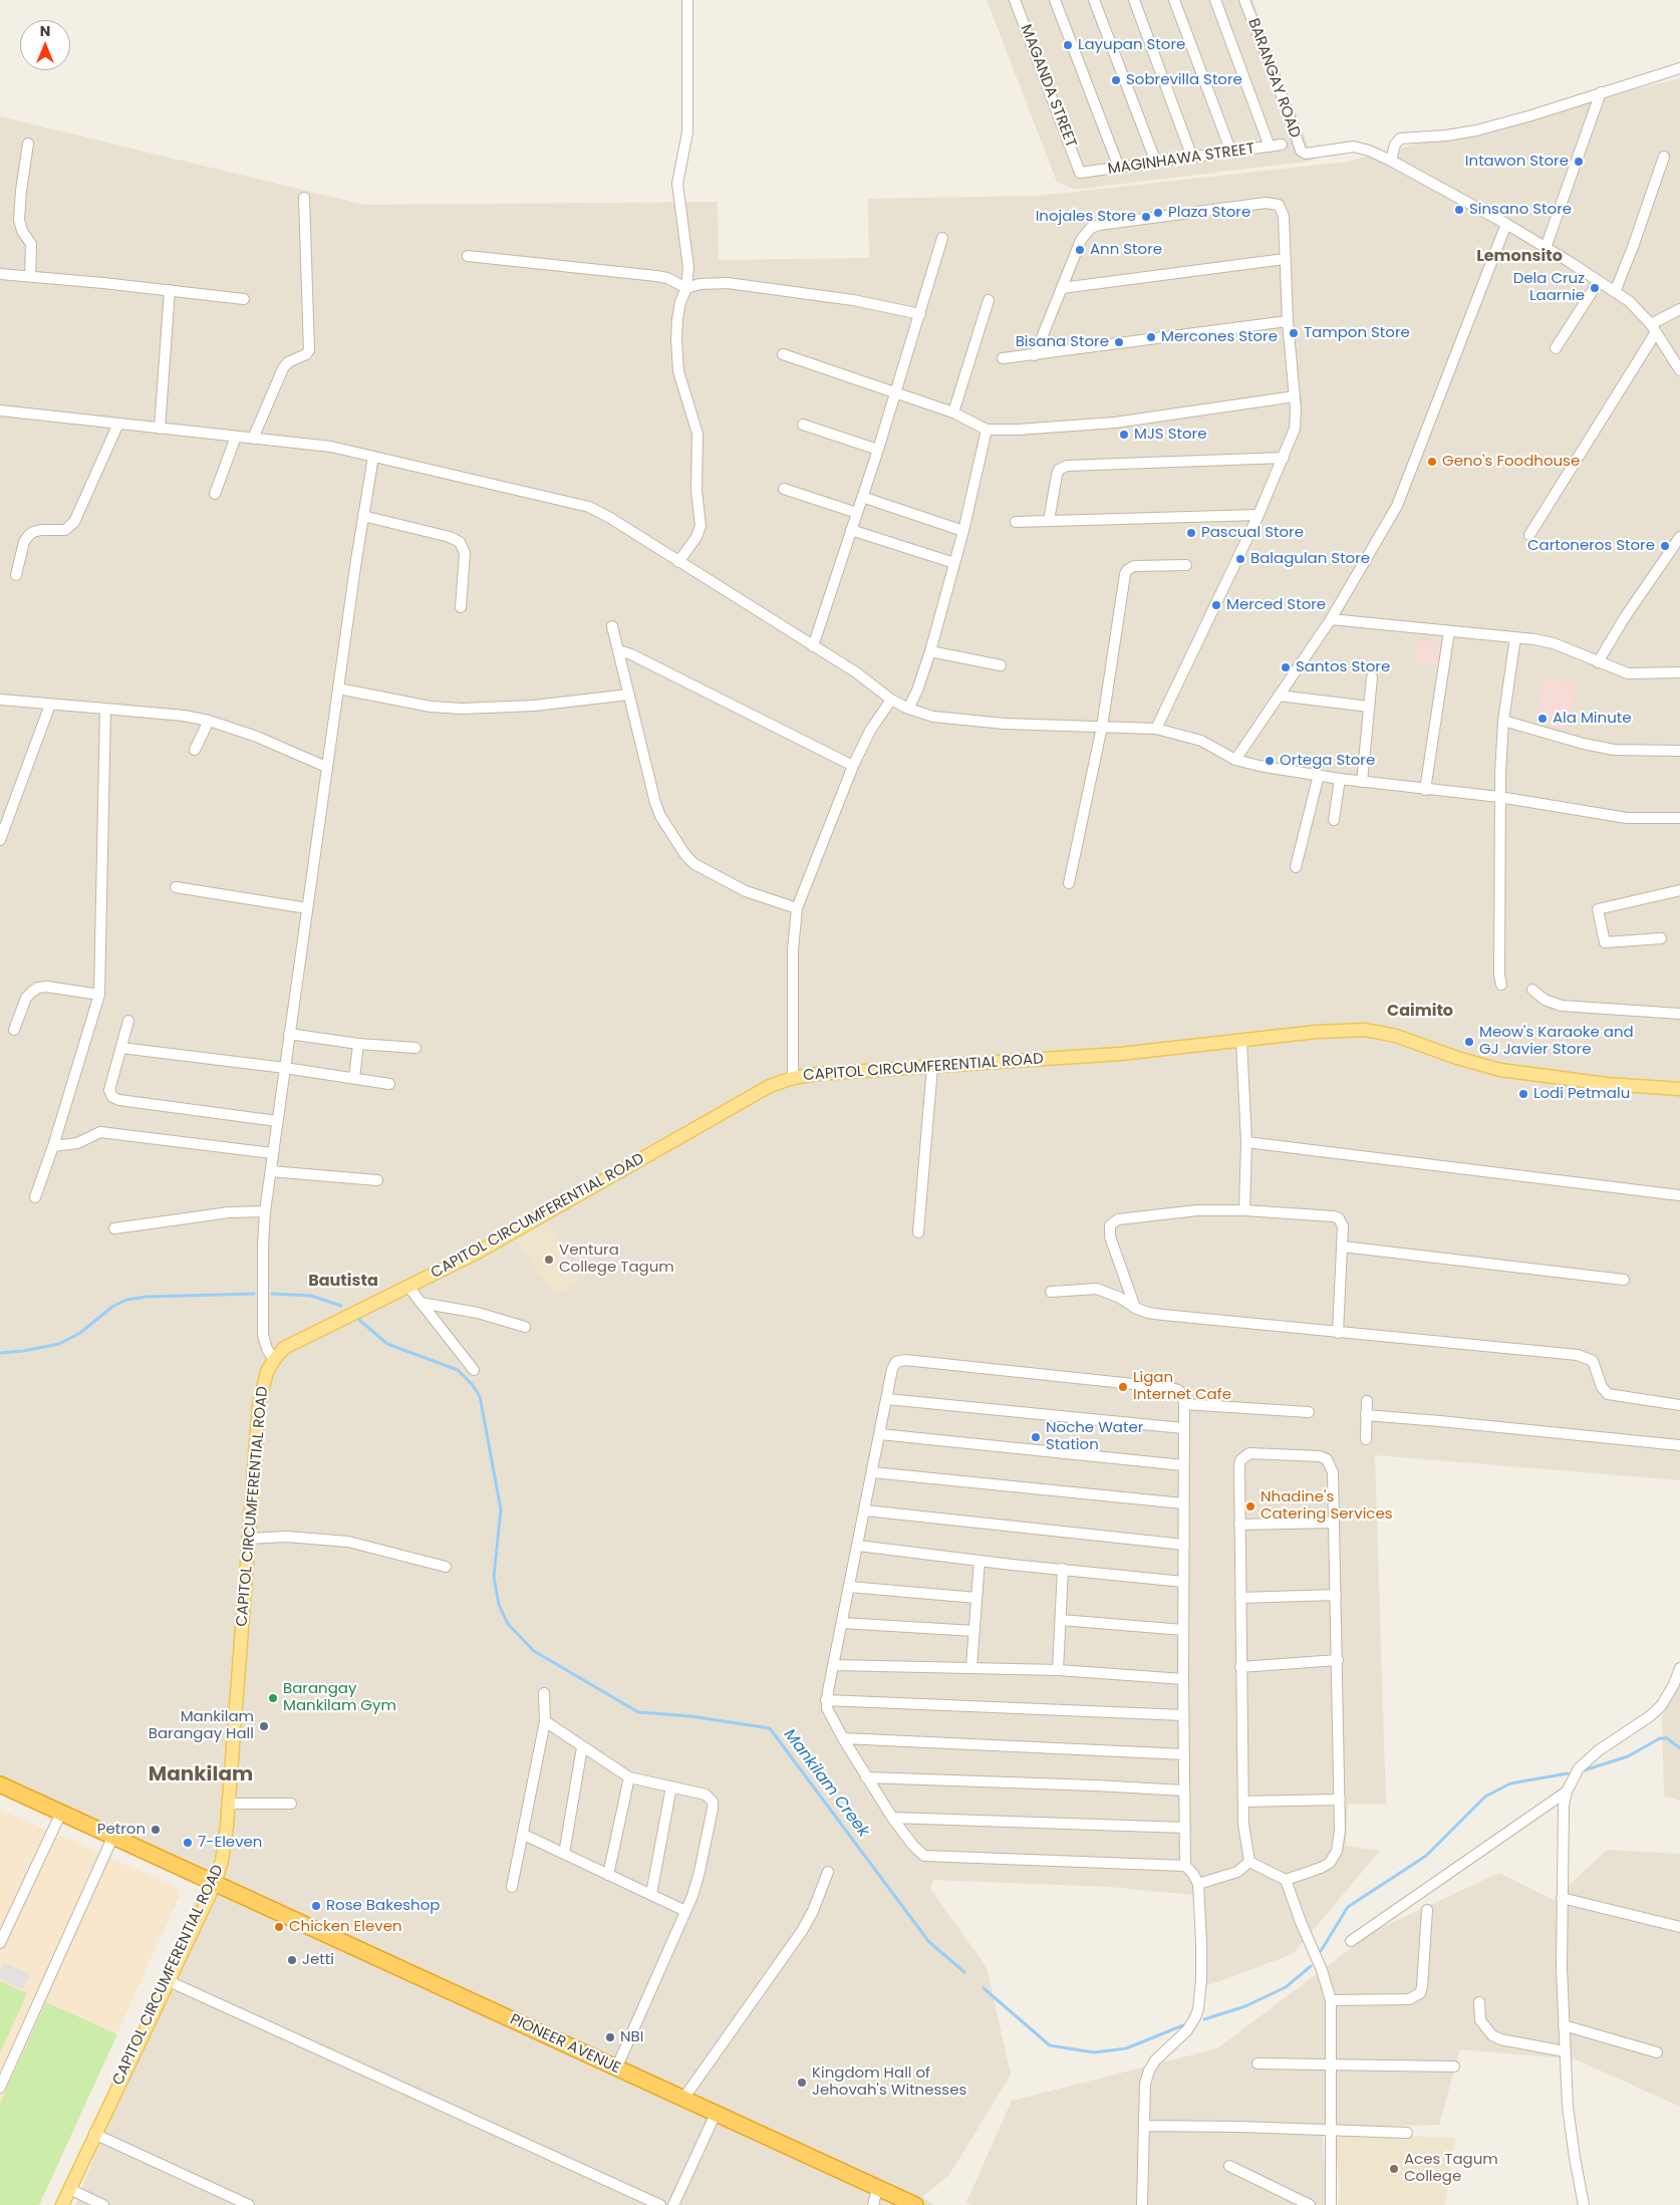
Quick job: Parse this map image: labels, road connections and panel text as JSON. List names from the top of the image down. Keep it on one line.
{"streets":{"highway":["PIONEER AVENUE"],"main road":["CAPITOL CIRCUMFERENTIAL ROAD"],"street":["BARANGAY ROAD","MAGANDA STREET","MAGINHAWA STREET"]},"crossings":[["MAGANDA STREET","MAGINHAWA STREET"],["CAPITOL CIRCUMFERENTIAL ROAD","PIONEER AVENUE"]],"districts":["Lemonsito","Caimito","Bautista","Mankilam"],"water":["Mankilam Creek"],"places":["Layupan Store","Sobrevilla Store","Intawon Store","Sinsano Store","Plaza Store","Inojales Store","Ann Store","Dela Cruz Laarnie","Tampon Store","Mercones Store","Bisana Store","MJS Store","Geno's Foodhouse","Pascual Store","Cartoneros Store","Balagulan Store","Merced Store","Santos Store","Ala Minute","Ortega Store","Meow's Karaoke and GJ Javier Store","Lodi Petmalu","Ventura College Tagum","Ligan Internet Cafe","Noche Water Station","Nhadine's Catering Services","Barangay Mankilam Gym","Mankilam Barangay Hall","Petron","7-Eleven","Rose Bakeshop","Chicken Eleven","Jetti","NBI","Kingdom Hall of Jehovah's Witnesses","Aces Tagum College"],"north":"top"}
